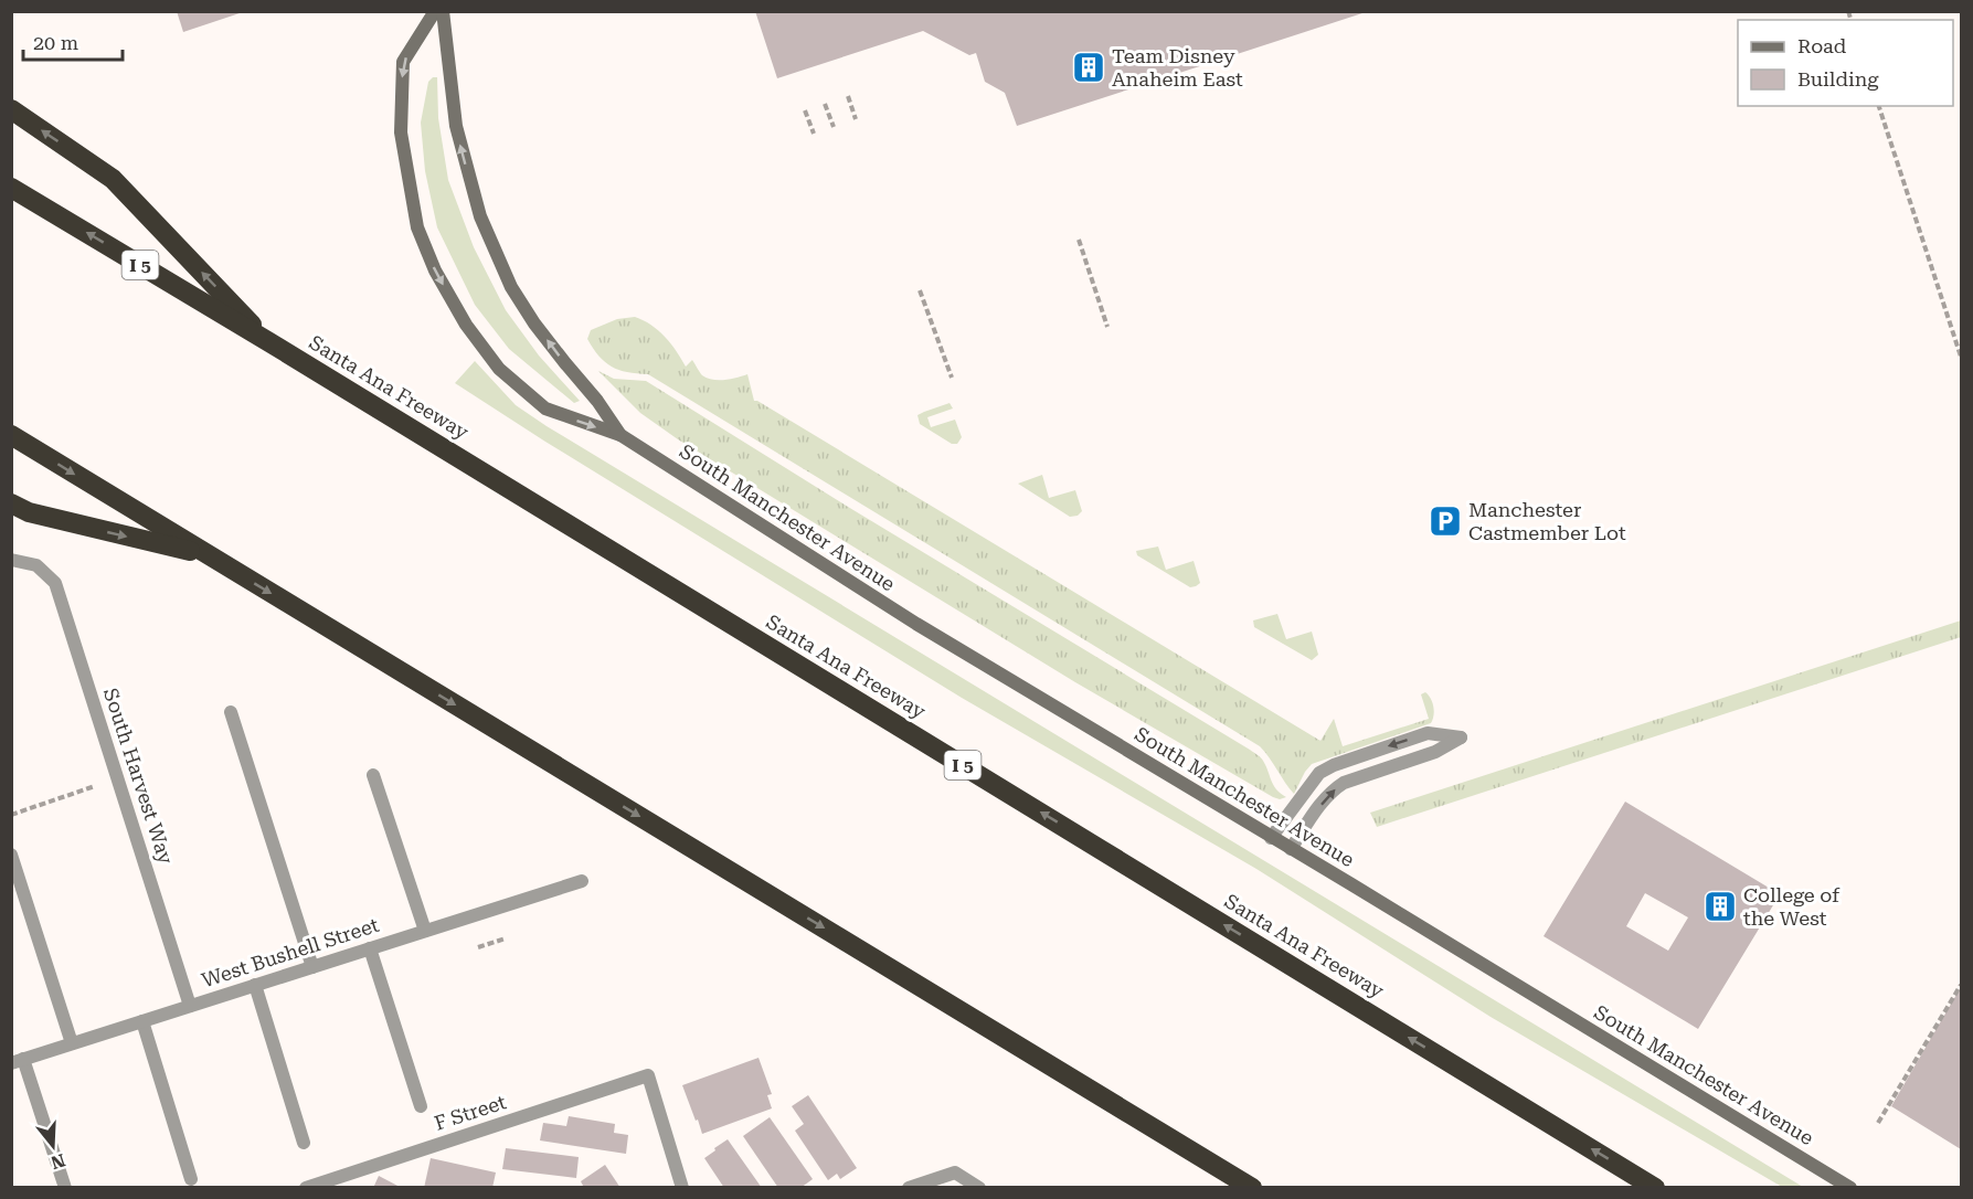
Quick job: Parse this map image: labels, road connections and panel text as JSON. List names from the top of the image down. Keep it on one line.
{"streets":{"highway":["I 5","Santa Ana Freeway"],"street":["South Manchester Avenue"],"lane":["South Harvest Way","West Bushell Street","F Street"]},"crossings":[["South Harvest Way","West Bushell Street"]],"one_way":["Santa Ana Freeway"],"places":{"building":["Team Disney Anaheim East","College of the West"],"parking":["Manchester Castmember Lot"]},"legend":["Road","Building"],"scale_bar":"20 m","north":"bottom"}
